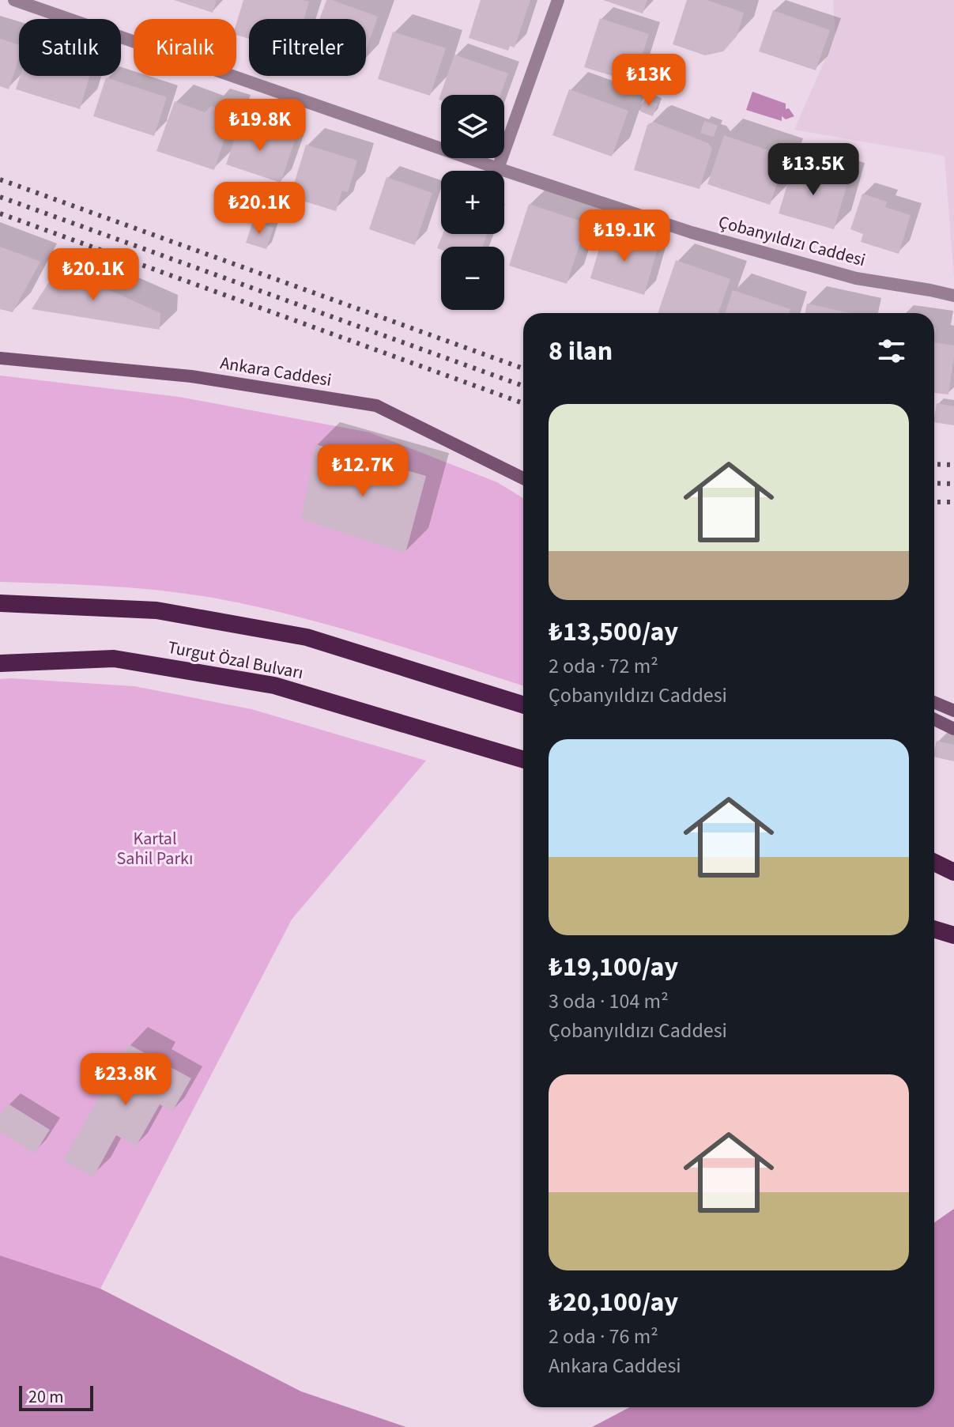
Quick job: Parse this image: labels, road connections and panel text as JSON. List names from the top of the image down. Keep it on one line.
{"streets":{"highway":["Turgut Özal Bulvarı"],"main road":["Ankara Caddesi"],"street":["Çobanyıldızı Caddesi"]},"parks":["Kartal Sahil Parkı"],"scale_bar":"20 m","page":{"chip":["Satılık","Kiralık","Filtreler"],"price":["₺13K","₺19.8K","₺13.5K","₺20.1K","₺19.1K","₺20.1K","₺12.7K","₺23.8K"],"map_buttons":["+","−"],"heading":"8 ilan","list":[{"name":"₺13,500/ay","note":"2 oda · 72 m² · Çobanyıldızı Caddesi"},{"name":"₺19,100/ay","note":"3 oda · 104 m² · Çobanyıldızı Caddesi"},{"name":"₺20,100/ay","note":"2 oda · 76 m² · Ankara Caddesi"}],"scale":"20 m"}}
